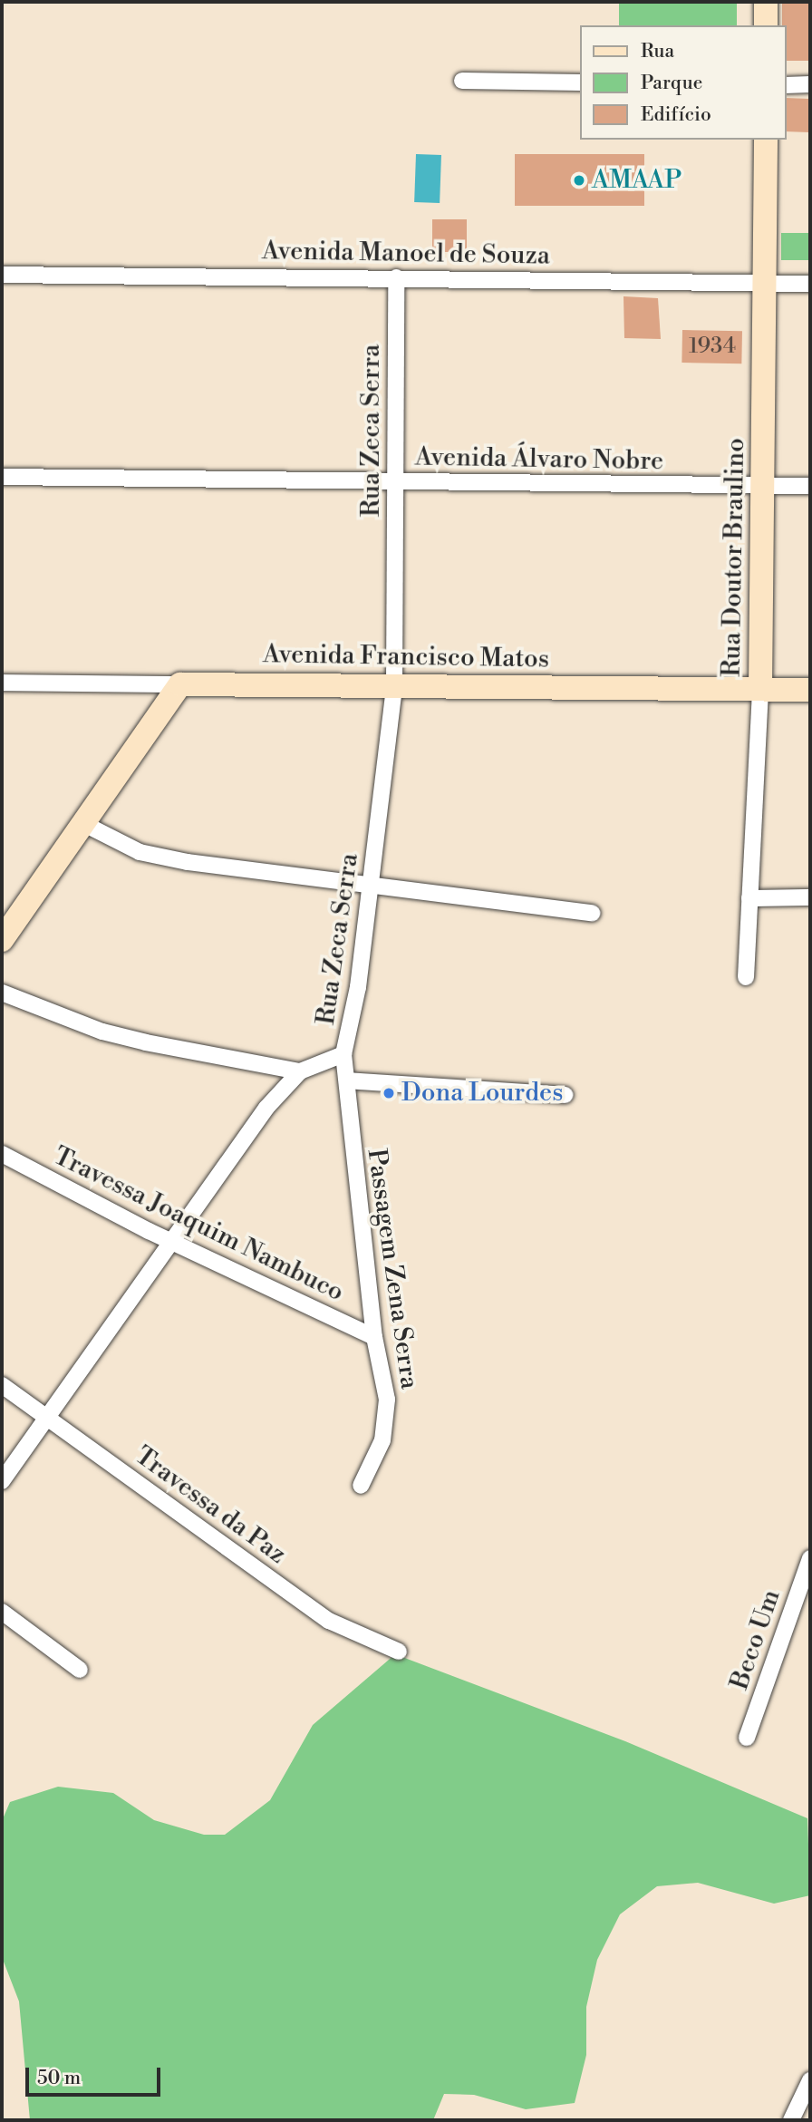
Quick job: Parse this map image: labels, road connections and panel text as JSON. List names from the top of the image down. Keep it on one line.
{"streets":{"street":["Avenida Manoel de Souza","Rua Zeca Serra","Avenida Álvaro Nobre","Rua Doutor Braulino","Avenida Francisco Matos","Travessa Joaquim Nambuco","Passagem Zena Serra","Travessa da Paz","Beco Um"]},"crossings":[["Avenida Manoel de Souza","Rua Zeca Serra"],["Avenida Manoel de Souza","Rua Doutor Braulino"],["Rua Zeca Serra","Avenida Álvaro Nobre"],["Rua Zeca Serra","Avenida Francisco Matos"],["Rua Zeca Serra","Travessa Joaquim Nambuco"],["Rua Zeca Serra","Passagem Zena Serra"],["Rua Zeca Serra","Travessa da Paz"],["Avenida Álvaro Nobre","Rua Doutor Braulino"],["Rua Doutor Braulino","Avenida Francisco Matos"],["Travessa Joaquim Nambuco","Passagem Zena Serra"]],"places":["AMAAP","Dona Lourdes"],"house_numbers":["1934"],"legend":["Rua","Parque","Edifício"],"scale_bar":"50 m"}
